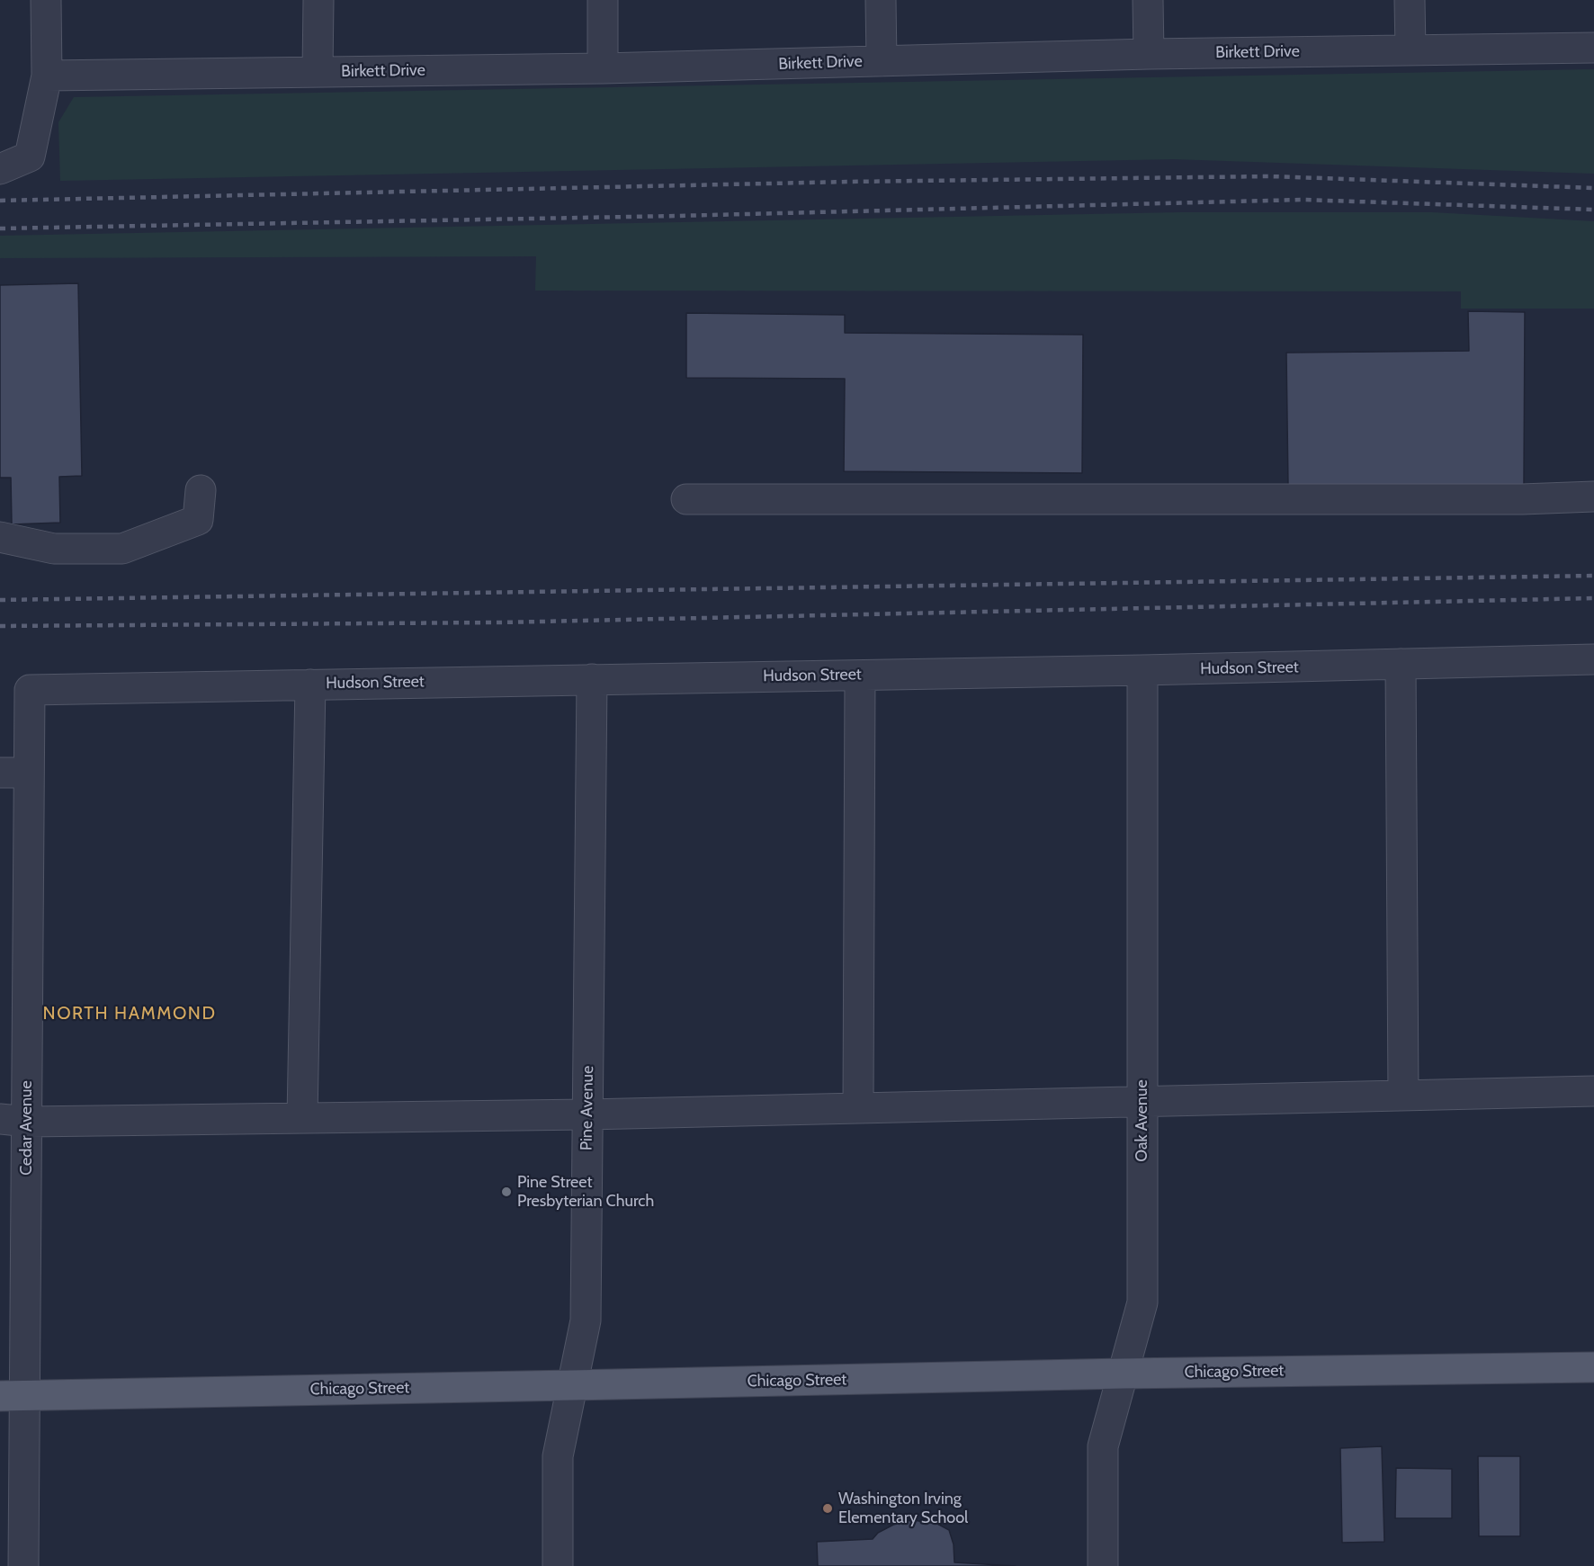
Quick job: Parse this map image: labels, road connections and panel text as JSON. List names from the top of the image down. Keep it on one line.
{"streets":{"main road":["Chicago Street"],"street":["Birkett Drive","Hudson Street","Pine Avenue","Oak Avenue","Cedar Avenue"]},"crossings":[["Hudson Street","Pine Avenue"],["Hudson Street","Oak Avenue"],["Hudson Street","Cedar Avenue"],["Pine Avenue","Chicago Street"],["Oak Avenue","Chicago Street"],["Cedar Avenue","Chicago Street"]],"districts":["NORTH HAMMOND"],"places":["Pine Street Presbyterian Church","Washington Irving Elementary School"]}
